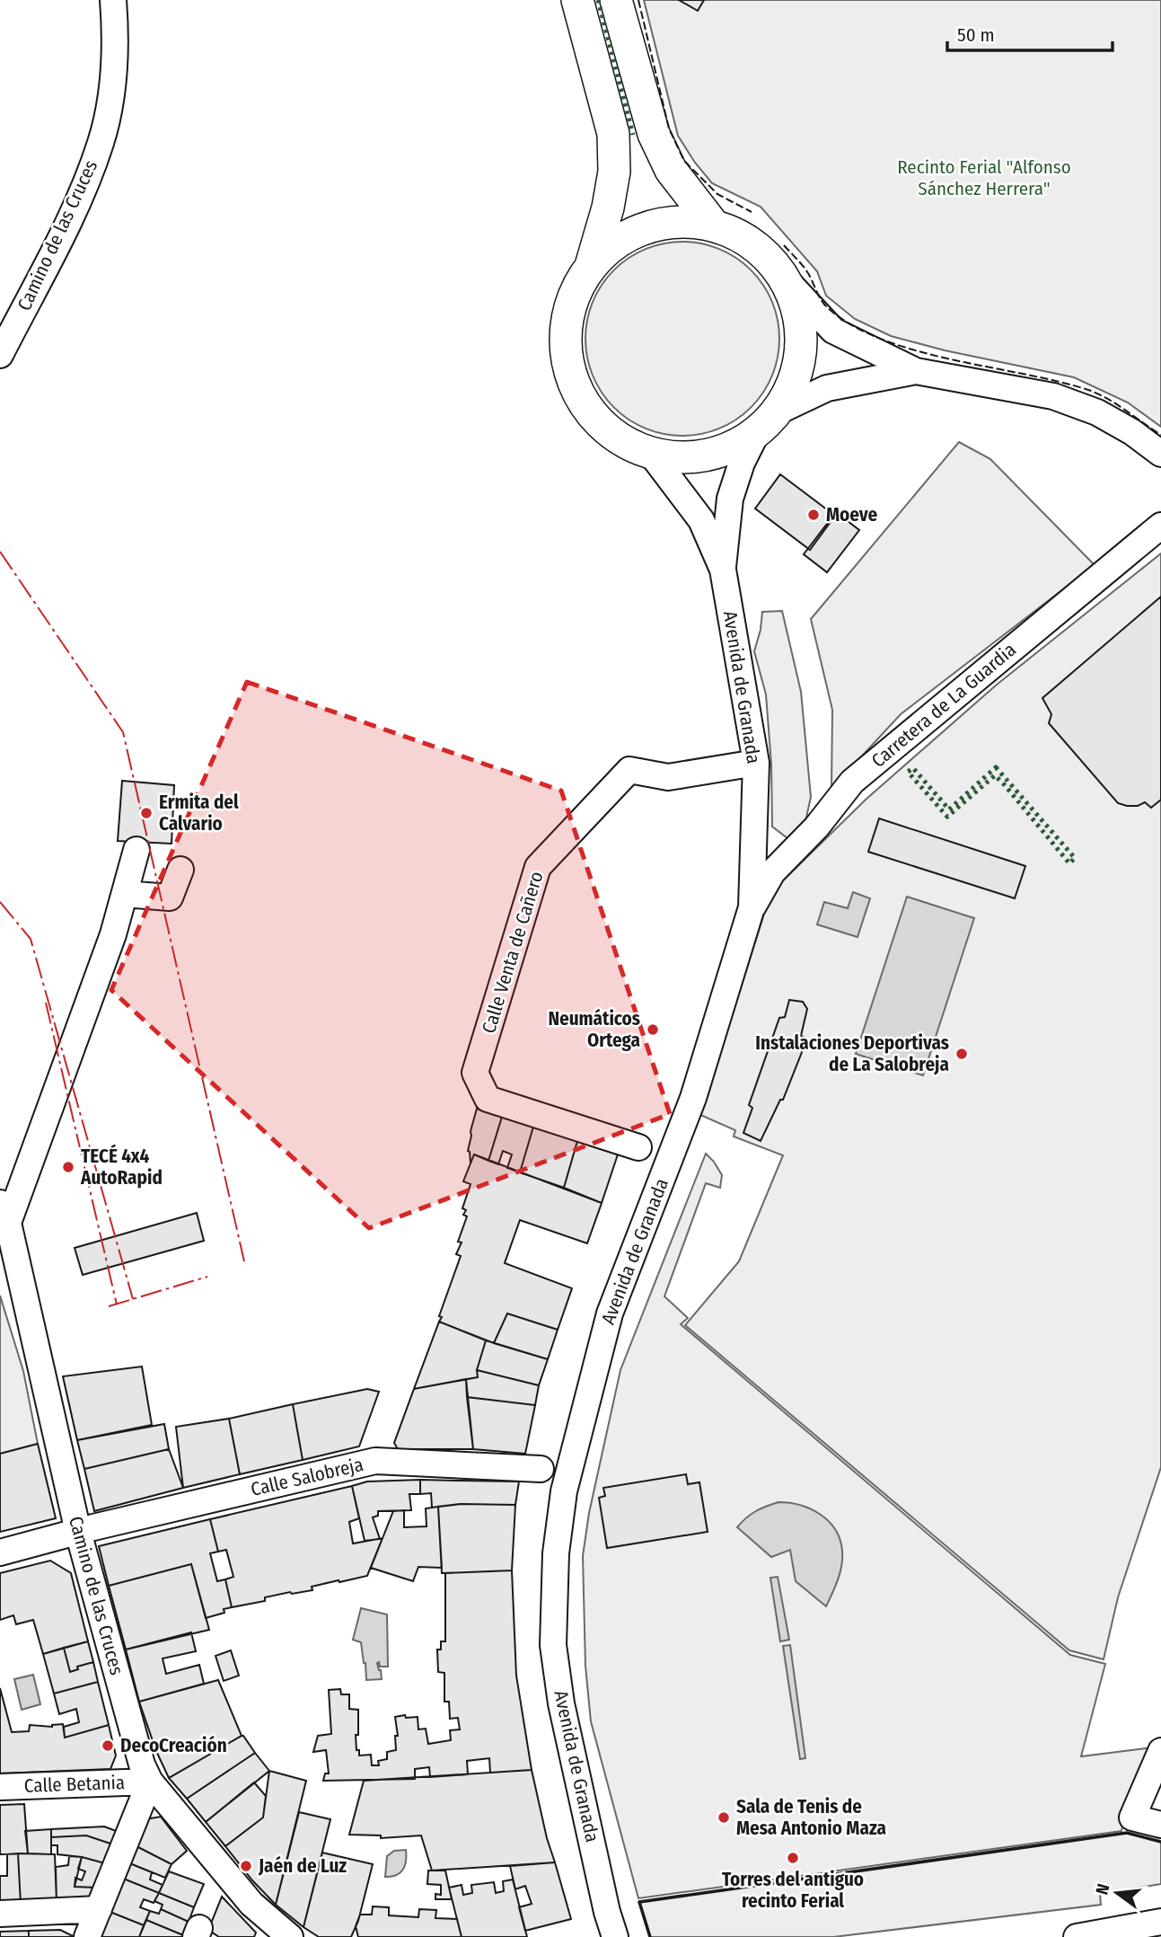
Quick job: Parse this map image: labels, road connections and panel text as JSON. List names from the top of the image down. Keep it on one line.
{"streets":{"street":["Camino de las Cruces","Avenida de Granada","Carretera de La Guardia","Calle Venta de Cañero","Calle Salobreja","Calle Betania"]},"crossings":[["Camino de las Cruces","Calle Salobreja"],["Camino de las Cruces","Calle Betania"],["Avenida de Granada","Carretera de La Guardia"],["Avenida de Granada","Calle Venta de Cañero"]],"parks":["Recinto Ferial \"Alfonso Sánchez Herrera\""],"places":["Moeve","Ermita del Calvario","Neumáticos Ortega","Instalaciones Deportivas de La Salobreja","TECÉ 4x4 AutoRapid","DecoCreación","Sala de Tenis de Mesa Antonio Maza","Torres del antiguo recinto Ferial","Jaén de Luz"],"scale_bar":"50 m","north":"left"}
